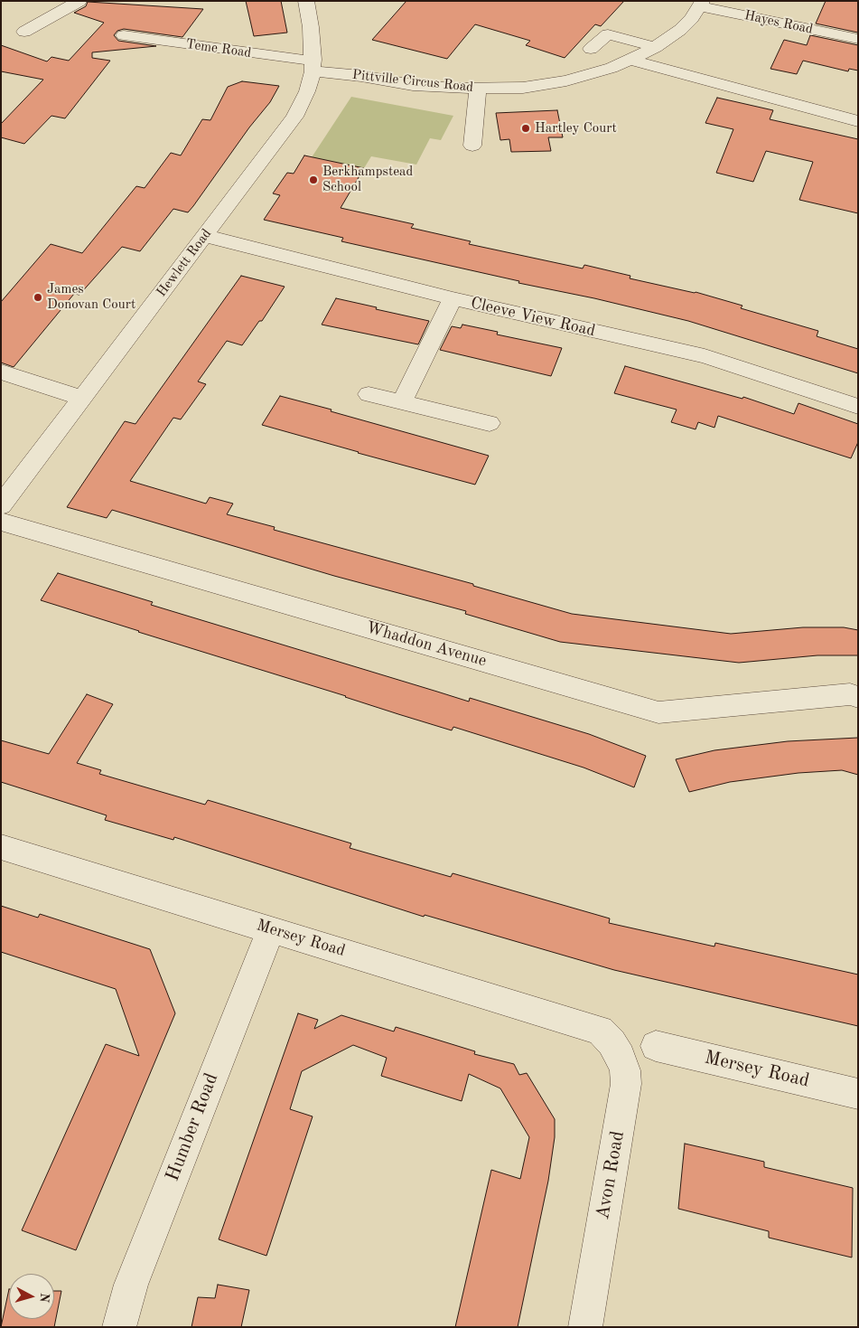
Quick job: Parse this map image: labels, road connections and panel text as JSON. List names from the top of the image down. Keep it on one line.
{"streets":{"street":["Hayes Road","Teme Road","Pittville Circus Road","Hewlett Road","Cleeve View Road","Whaddon Avenue","Mersey Road","Humber Road","Avon Road"]},"crossings":[["Hayes Road","Pittville Circus Road"],["Teme Road","Pittville Circus Road"],["Teme Road","Hewlett Road"],["Pittville Circus Road","Hewlett Road"],["Hewlett Road","Cleeve View Road"],["Mersey Road","Humber Road"],["Mersey Road","Avon Road"]],"places":["Hartley Court","Berkhampstead School","James Donovan Court"],"north":"right"}
